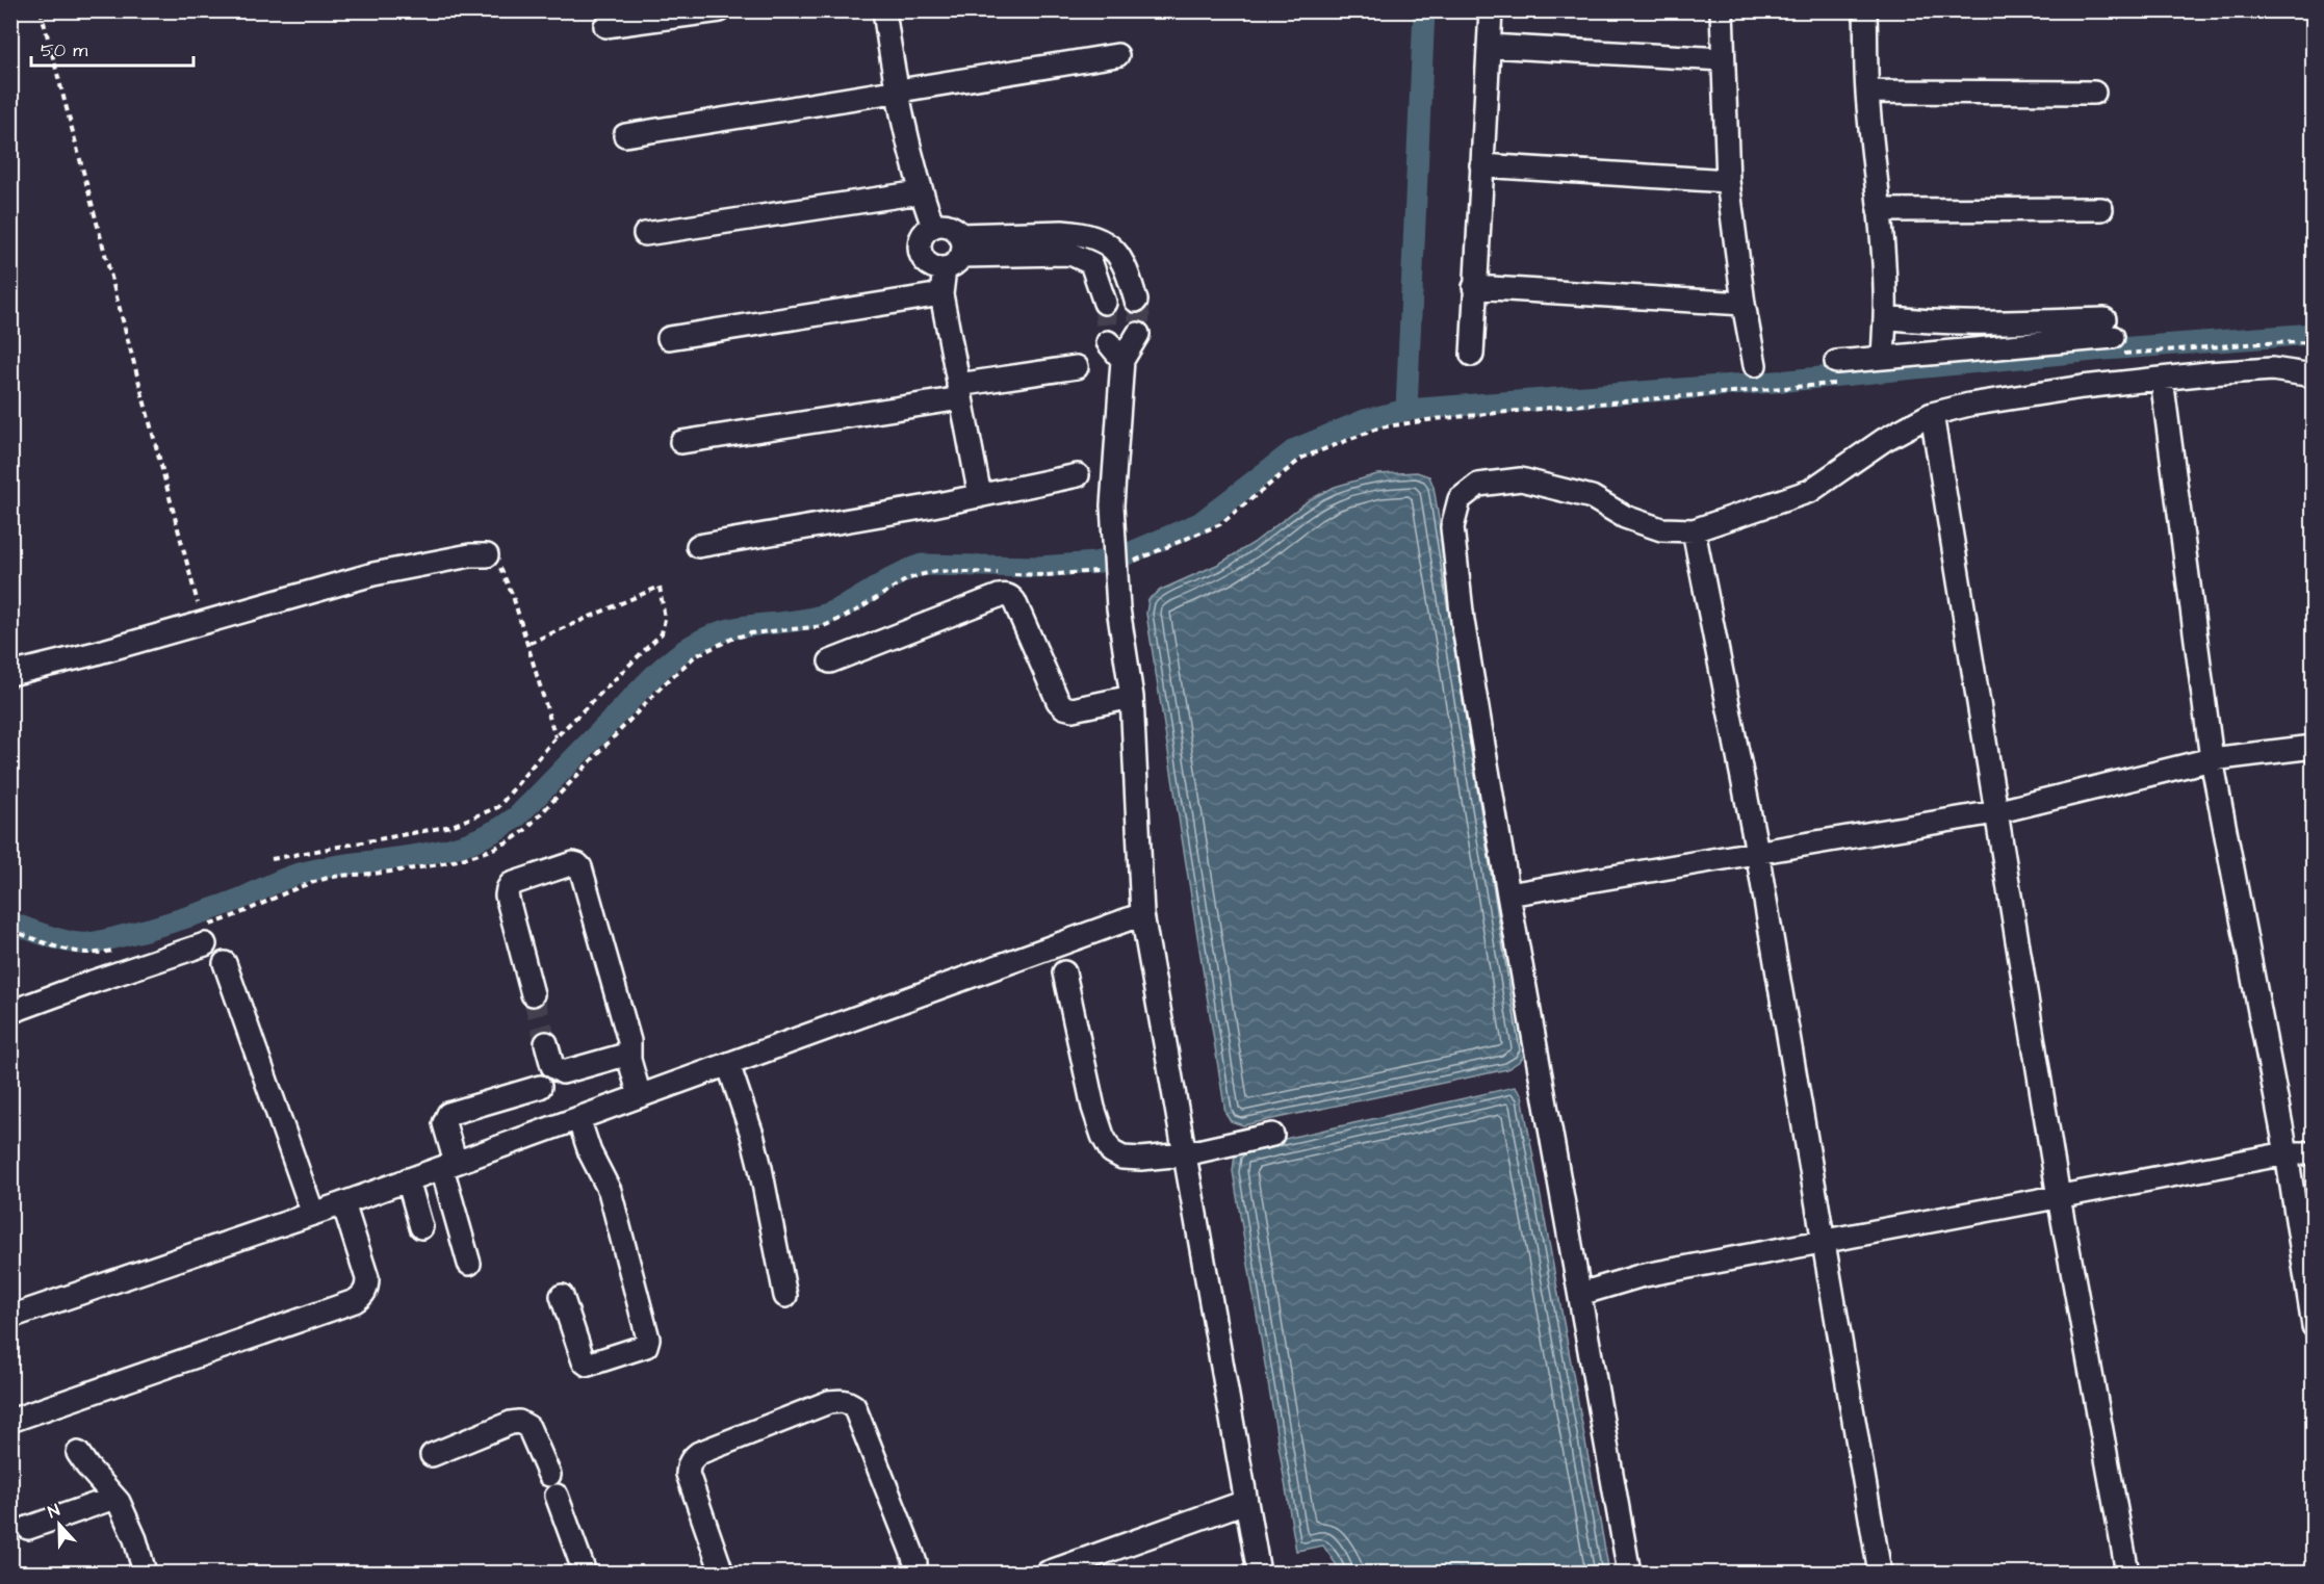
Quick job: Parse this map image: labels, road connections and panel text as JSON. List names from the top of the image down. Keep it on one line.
{"scale_bar":"50 m","north":"top"}
